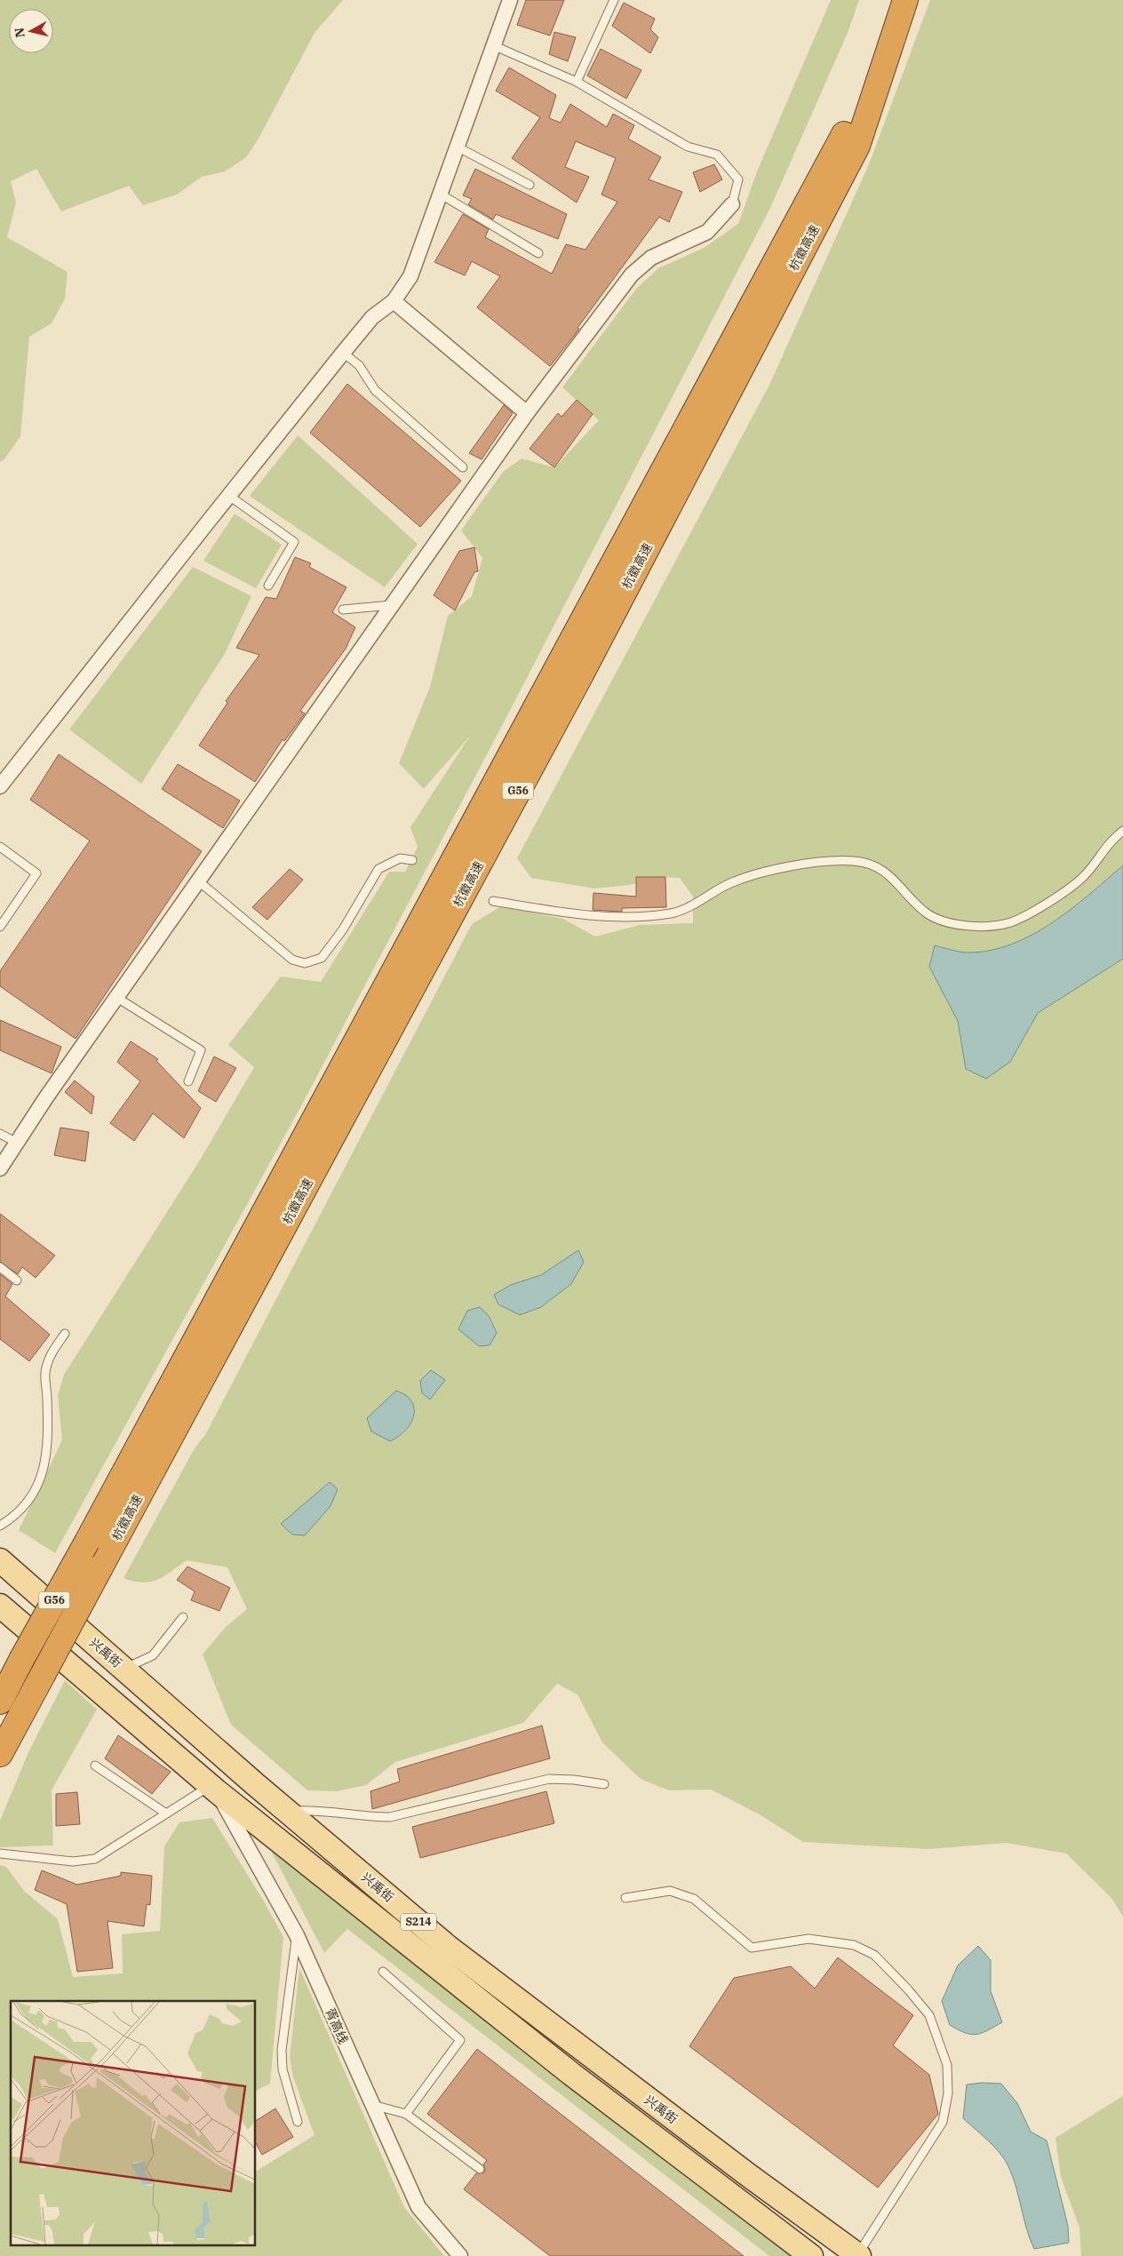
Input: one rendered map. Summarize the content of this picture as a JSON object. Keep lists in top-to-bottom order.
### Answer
{
  "streets": {
    "highway": ["杭徽高速", "G56"],
    "main road": ["兴禹街", "S214"],
    "street": ["胥高线"]
  },
  "crossings": [
    ["兴禹街", "胥高线"]
  ],
  "north": "left"
}
